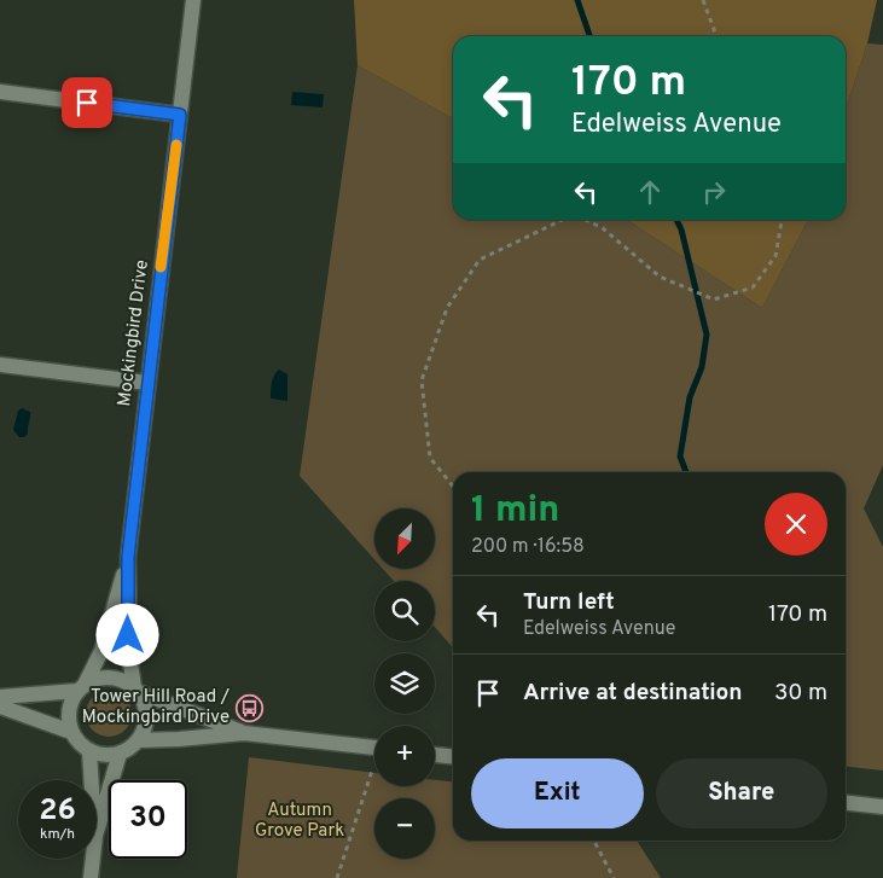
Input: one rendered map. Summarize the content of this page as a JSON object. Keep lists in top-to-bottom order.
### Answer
{
  "streets": {
    "street": ["Mockingbird Drive"]
  },
  "parks": ["Autumn Grove Park"],
  "places": {
    "bus stop": ["Tower Hill Road / Mockingbird Drive"]
  },
  "north": "bottom left",
  "page": {
    "turn": ["170 m", "Edelweiss Avenue"],
    "heading": ["1 min", "200 m · 16:58"],
    "map_buttons": ["+", "−"],
    "list": [
      {
        "name": "Turn left",
        "note": "Edelweiss Avenue",
        "value": "170 m"
      },
      {
        "name": "Arrive at destination",
        "value": "30 m"
      }
    ],
    "buttons": ["Exit", "Share"],
    "speed": "26 km/h",
    "limit": "30"
  }
}
